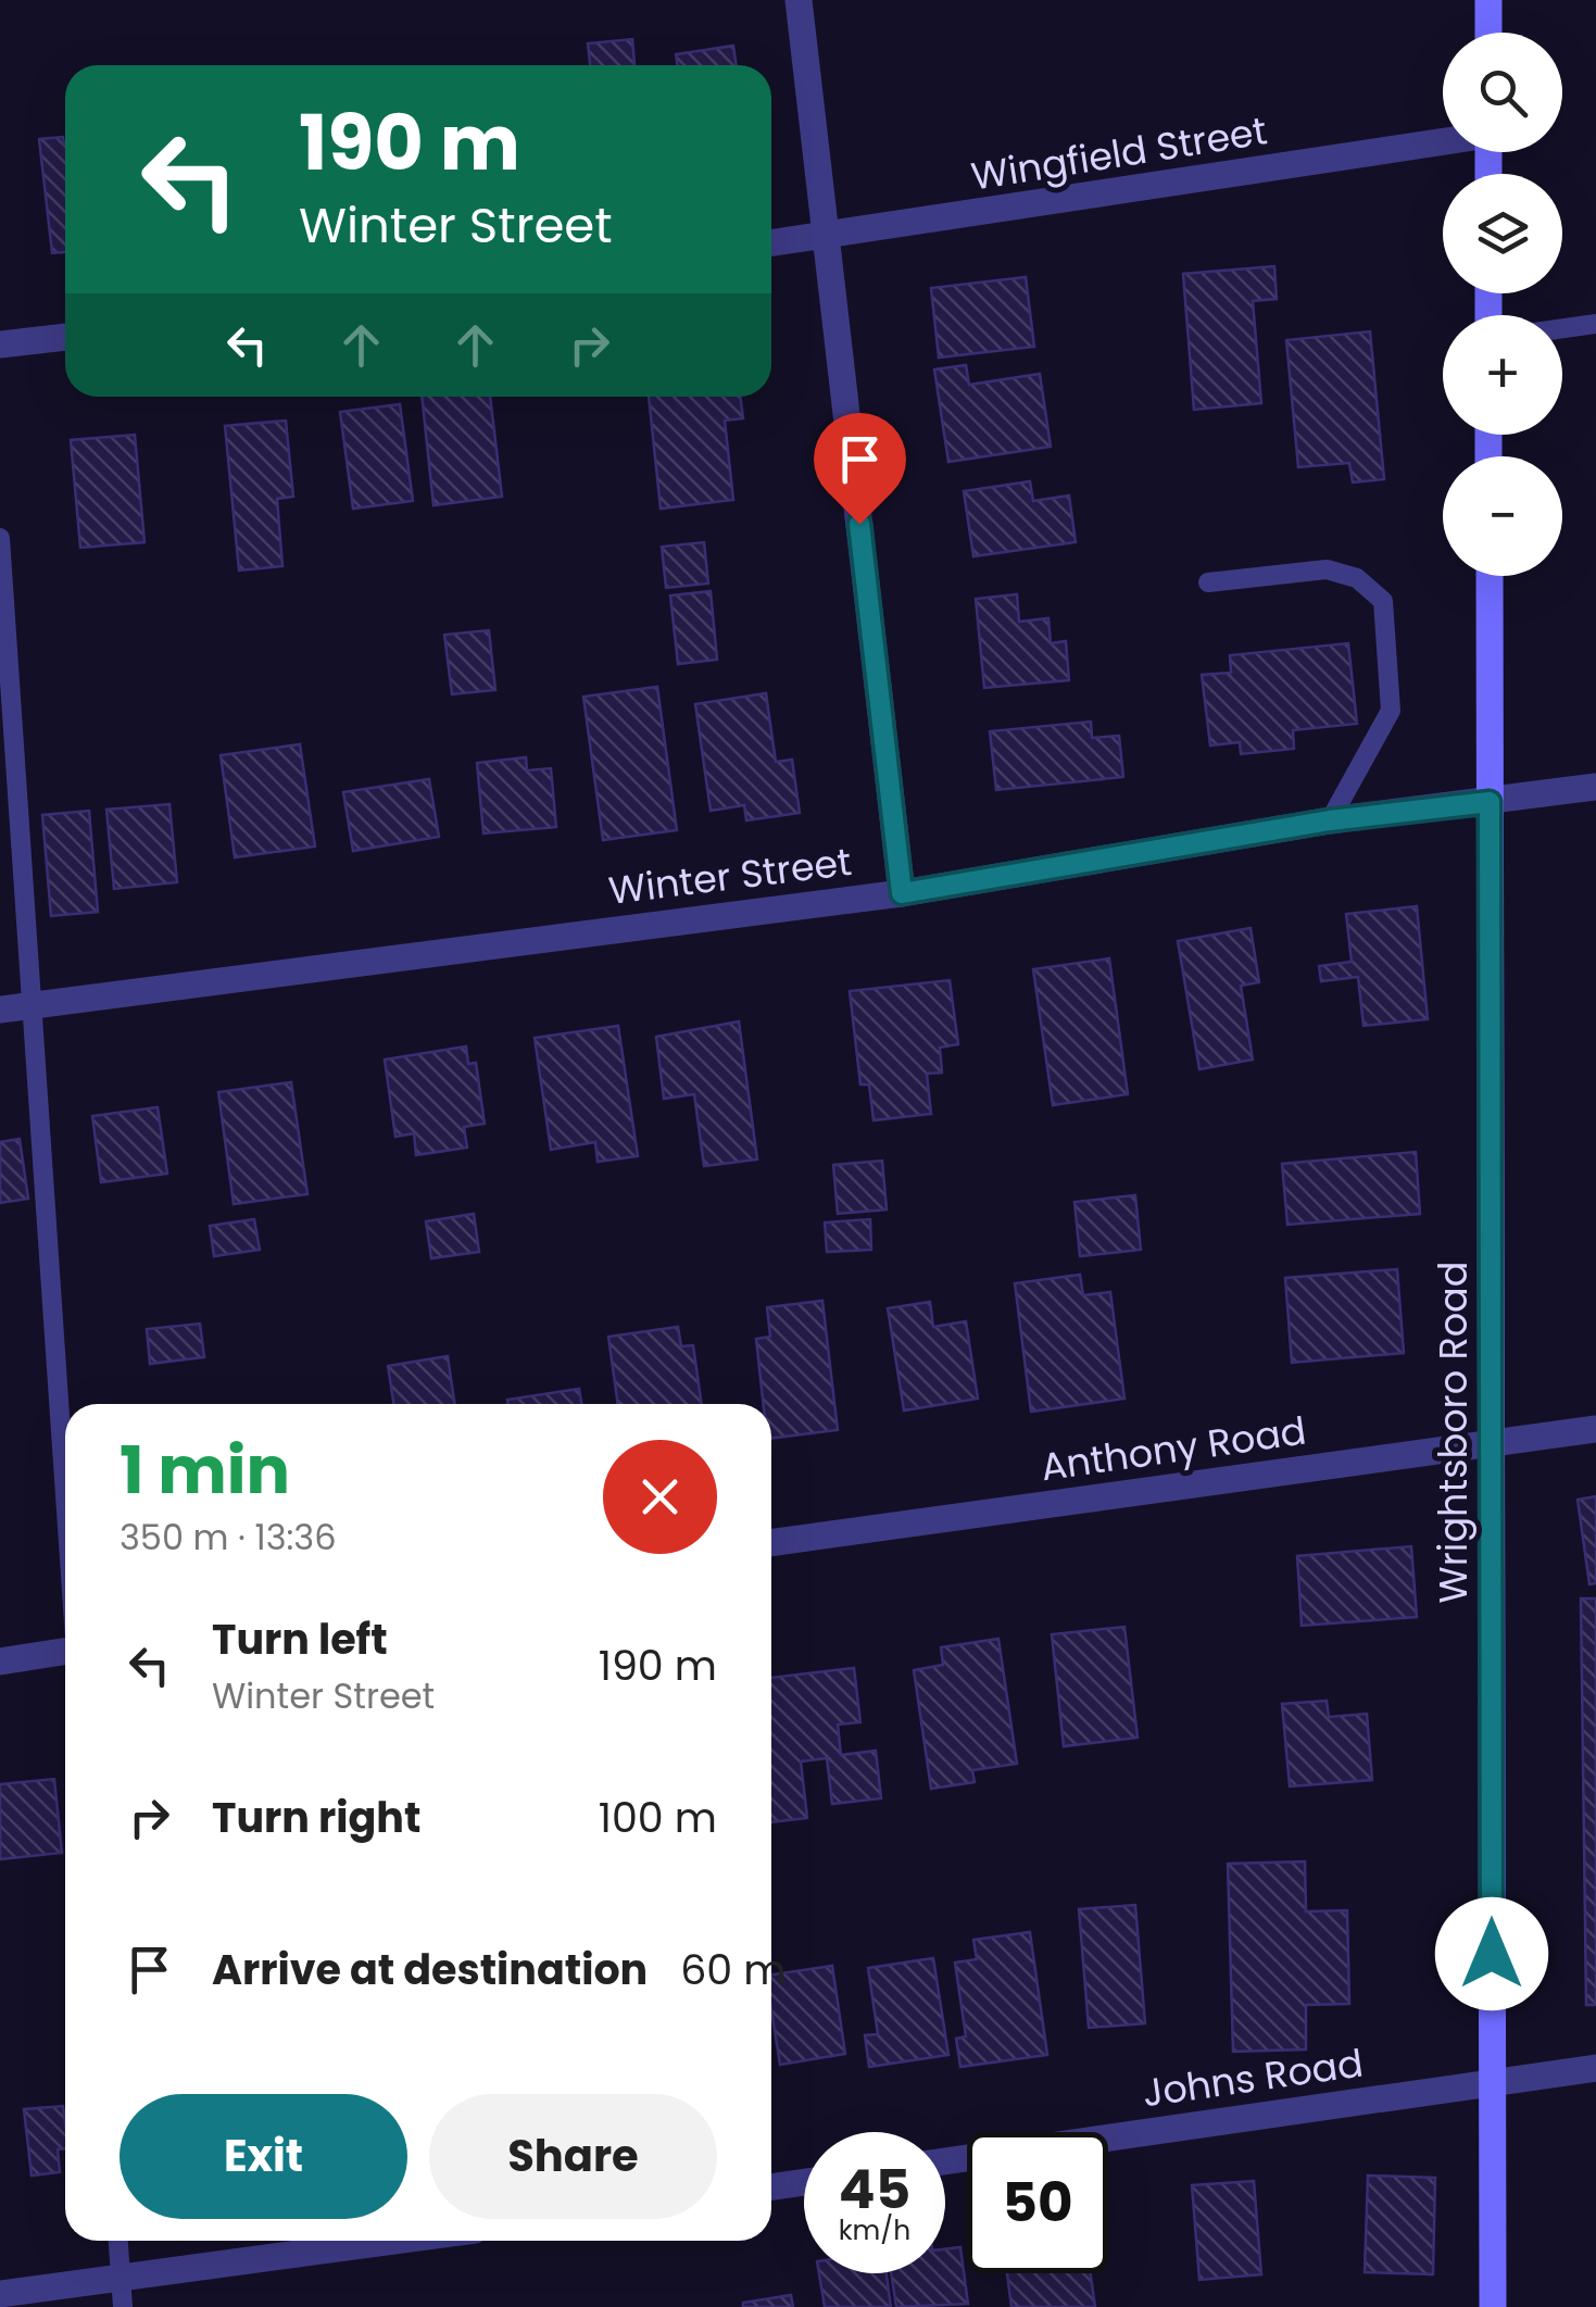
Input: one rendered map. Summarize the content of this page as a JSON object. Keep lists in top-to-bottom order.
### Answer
{
  "streets": {
    "main road": ["Wrightsboro Road"],
    "street": [
      "Wingfield Street",
      "Winter Street",
      "Anthony Road",
      "Johns Road"
    ]
  },
  "crossings": [
    ["Winter Street", "Wrightsboro Road"],
    ["Wrightsboro Road", "Anthony Road"],
    ["Wrightsboro Road", "Johns Road"]
  ],
  "page": {
    "map_buttons": ["+", "−"],
    "turn": ["190 m", "Winter Street"],
    "heading": ["1 min", "350 m · 13:36"],
    "list": [
      {
        "name": "Turn left",
        "note": "Winter Street",
        "value": "190 m"
      },
      {
        "name": "Turn right",
        "value": "100 m"
      },
      {
        "name": "Arrive at destination",
        "value": "60 m"
      }
    ],
    "buttons": ["Exit", "Share"],
    "speed": "45 km/h",
    "limit": "50"
  }
}
